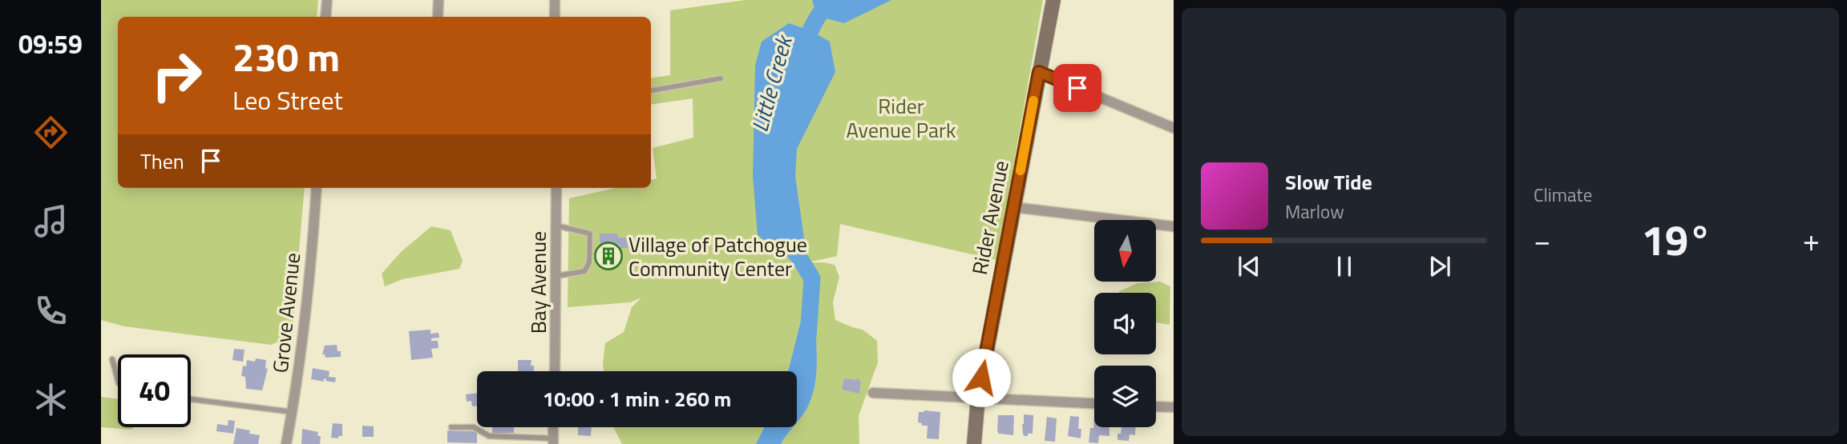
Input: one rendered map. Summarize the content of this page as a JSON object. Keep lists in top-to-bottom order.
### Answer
{
  "streets": {
    "street": ["Rider Avenue", "Bay Avenue", "Grove Avenue"]
  },
  "water": ["Little Creek"],
  "parks": ["Rider Avenue Park"],
  "places": {
    "building": ["Village of Patchogue Community Center"]
  },
  "north": "bottom",
  "page": {
    "tabs": "09:59",
    "tile": "Climate",
    "turn": ["230 m", "Leo Street"],
    "then": "Then",
    "song": ["Slow Tide", "Marlow"],
    "heat": ["−", "19°", "+"],
    "limit": "40",
    "trip": "10:00 · 1 min · 260 m"
  }
}
